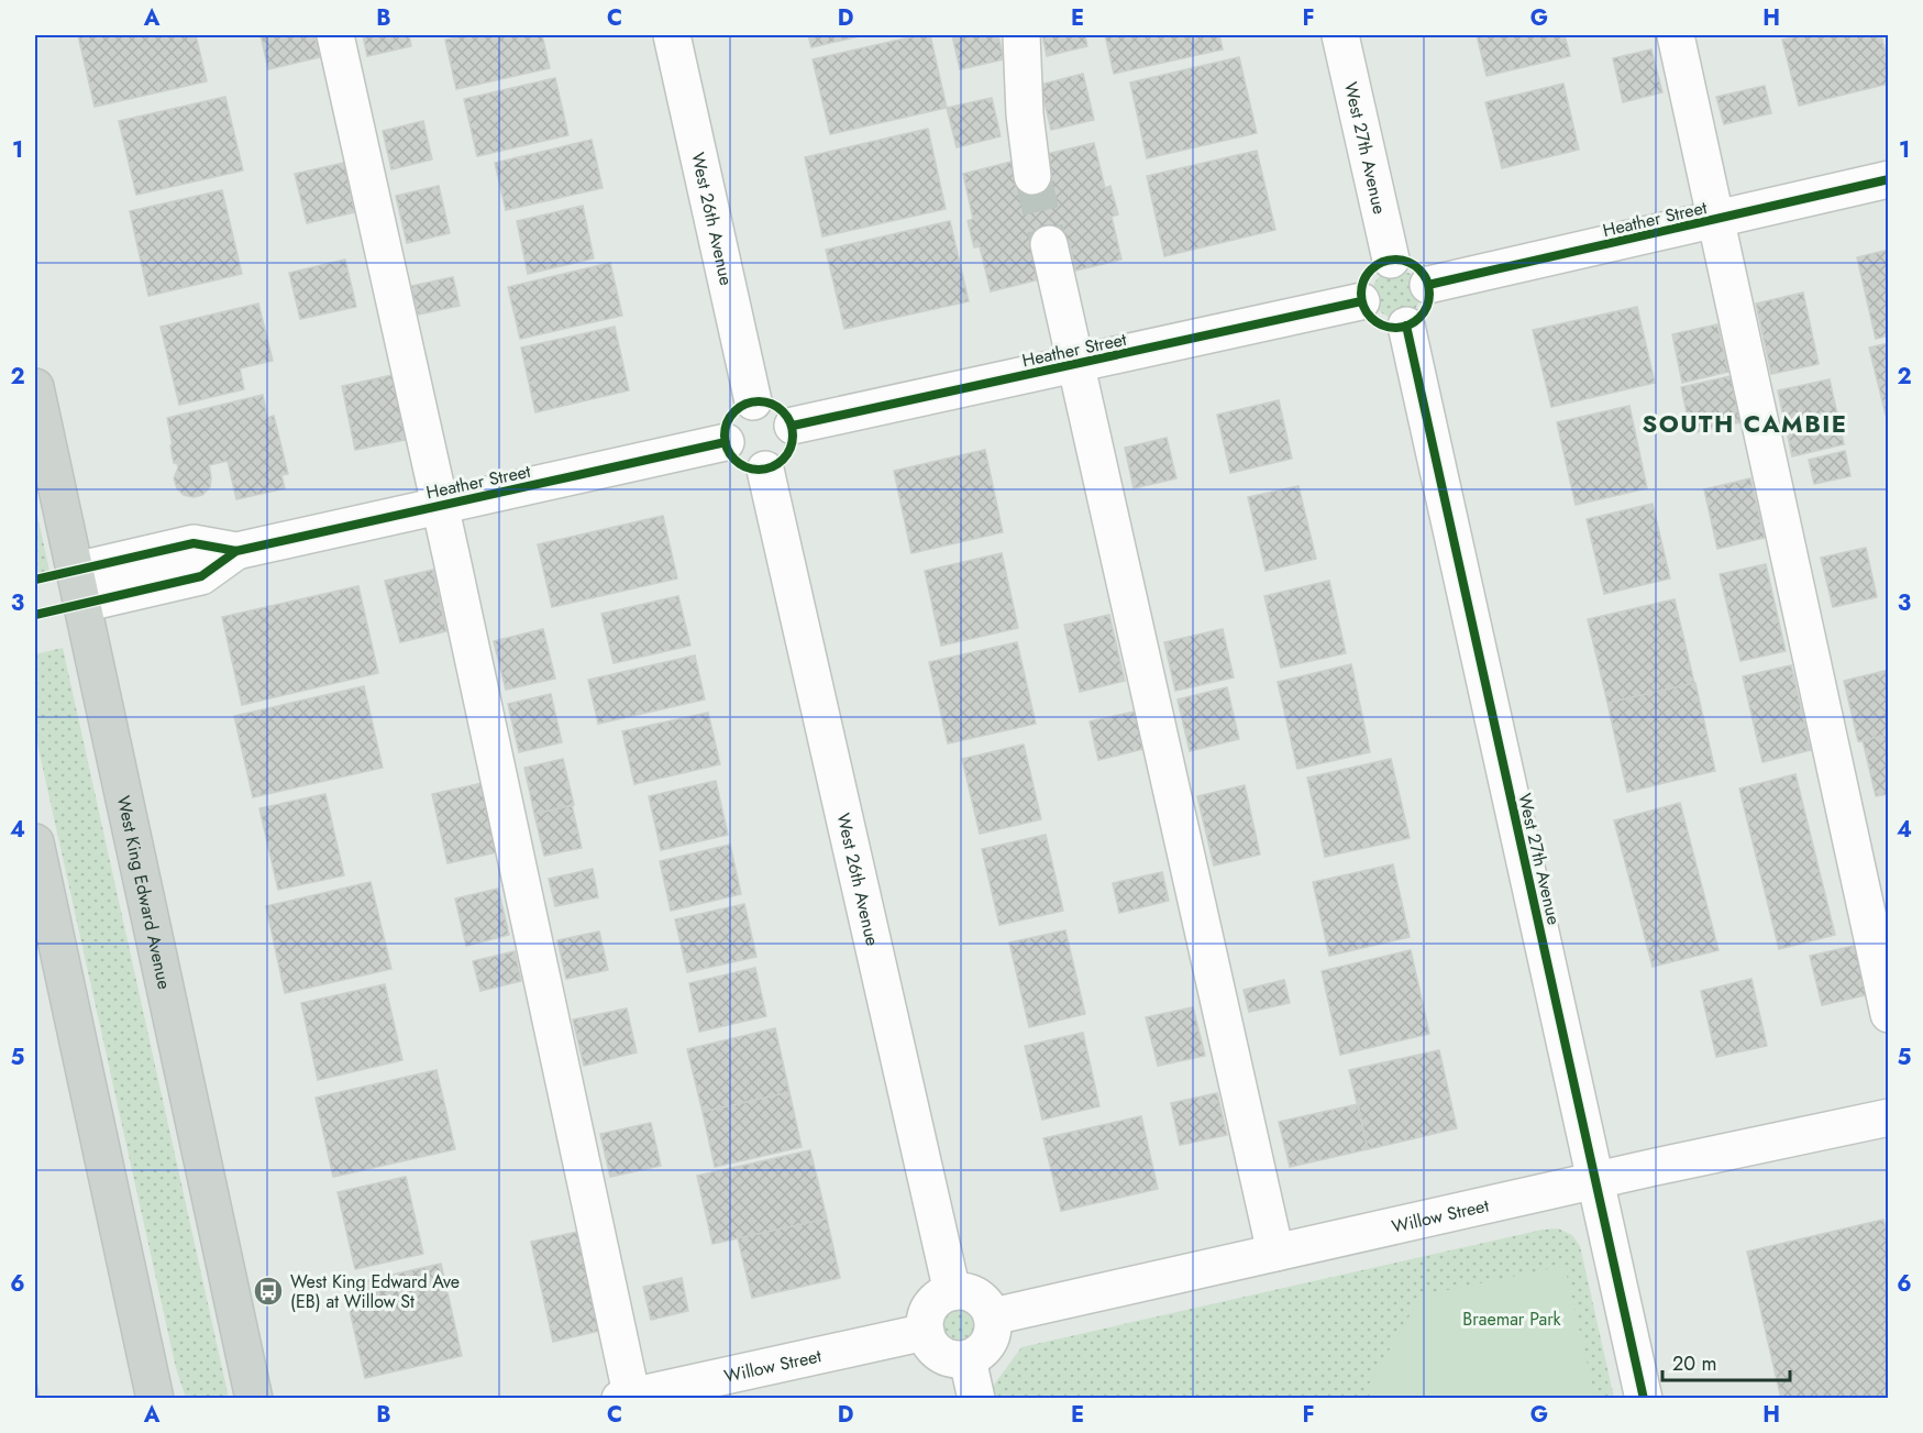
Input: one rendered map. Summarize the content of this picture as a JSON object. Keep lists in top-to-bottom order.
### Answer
{
  "streets": {
    "main road": ["West King Edward Avenue"],
    "street": [
      "West 27th Avenue",
      "West 26th Avenue",
      "Heather Street",
      "Willow Street"
    ]
  },
  "crossings": [
    ["West 27th Avenue", "Heather Street"],
    ["West 27th Avenue", "Willow Street"],
    ["West 26th Avenue", "Heather Street"],
    ["West 26th Avenue", "Willow Street"],
    ["Heather Street", "West King Edward Avenue"]
  ],
  "districts": ["SOUTH CAMBIE"],
  "parks": ["Braemar Park"],
  "places": {
    "bus stop": ["West King Edward Ave (EB) at Willow St"]
  },
  "scale_bar": "20 m",
  "grid": {
    "columns": [
      "A",
      "B",
      "C",
      "D",
      "E",
      "F",
      "G",
      "H"
    ],
    "rows": [
      "1",
      "2",
      "3",
      "4",
      "5",
      "6"
    ]
  }
}
